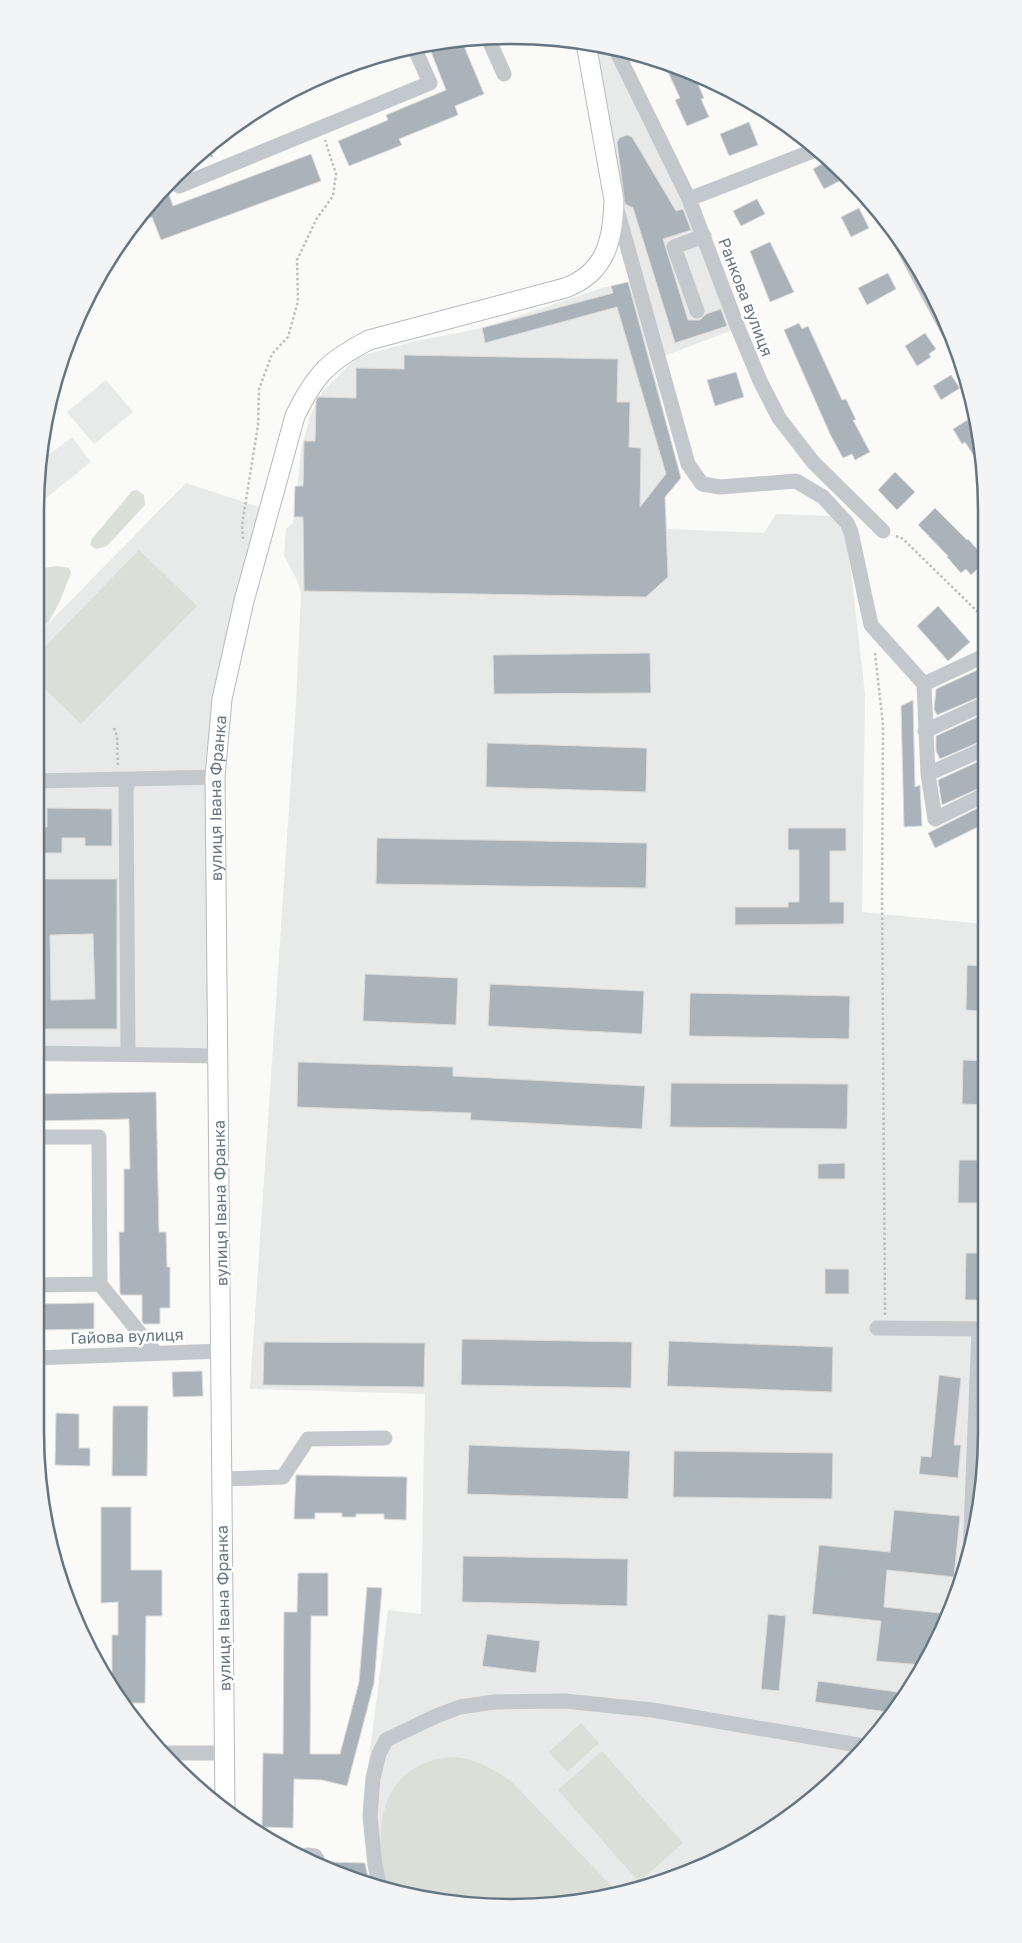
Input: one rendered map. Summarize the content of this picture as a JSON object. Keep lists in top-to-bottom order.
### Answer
{
  "streets": {
    "main road": ["вулиця Івана Франка"],
    "street": ["Ранкова вулиця", "Гайова вулиця"]
  },
  "crossings": [
    ["вулиця Івана Франка", "Гайова вулиця"]
  ]
}
